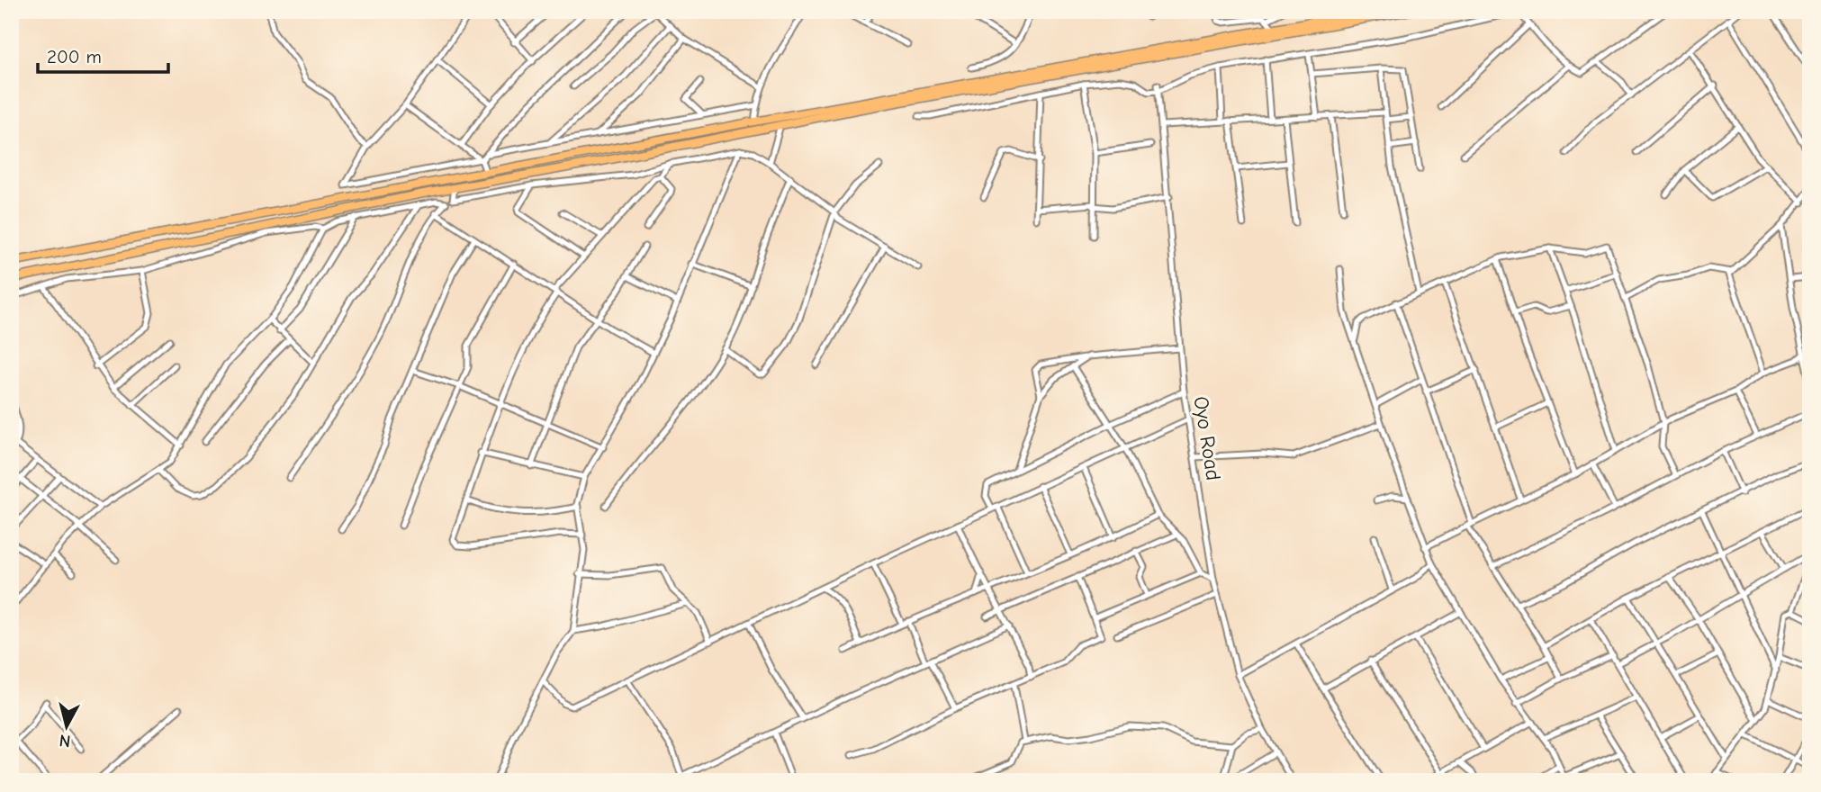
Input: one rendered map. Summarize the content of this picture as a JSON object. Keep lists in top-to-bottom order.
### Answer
{
  "streets": {
    "street": ["Oyo Road"]
  },
  "scale_bar": "200 m",
  "north": "bottom"
}
